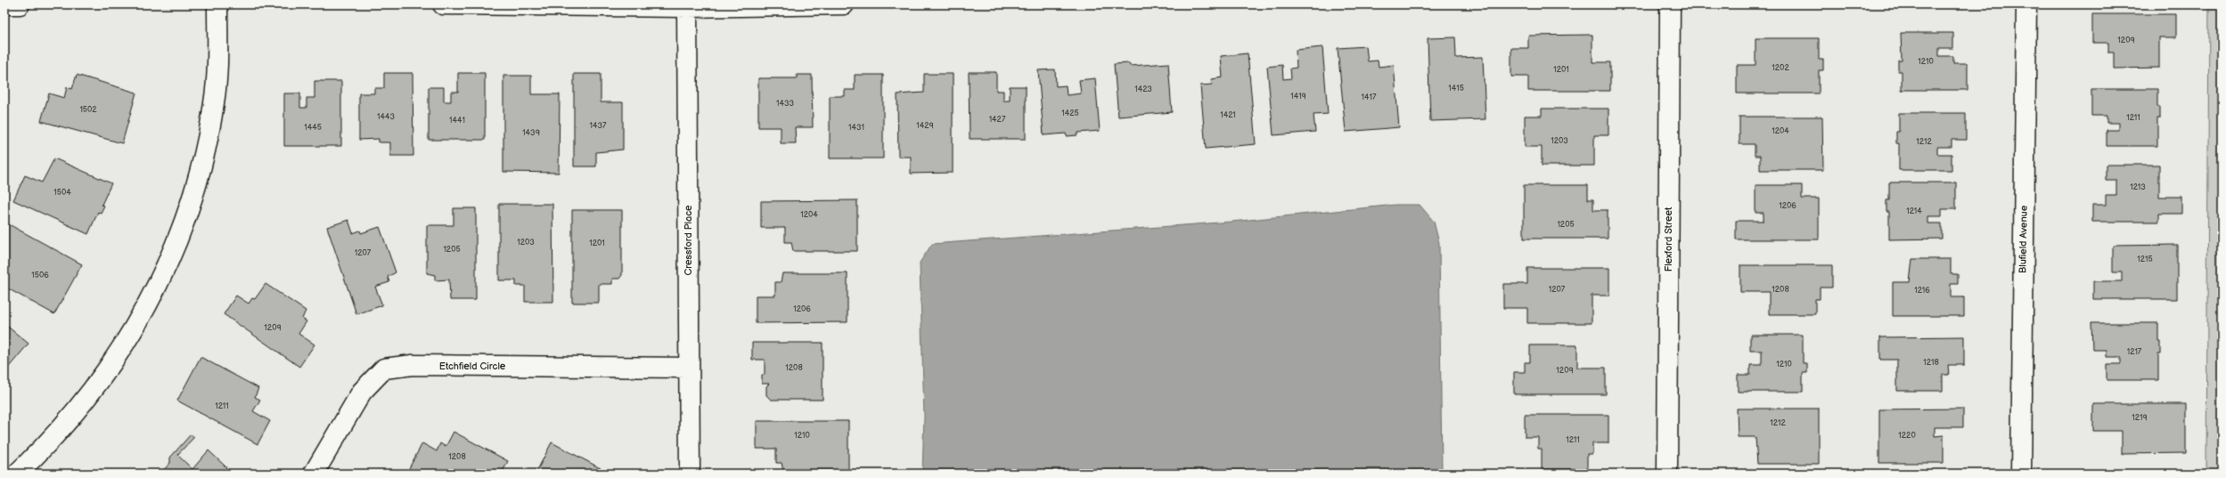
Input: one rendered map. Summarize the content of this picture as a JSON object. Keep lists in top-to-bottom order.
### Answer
{
  "streets": {
    "street": [
      "Flexford Street",
      "Blufield Avenue",
      "Cressford Place",
      "Etchfield Circle"
    ]
  },
  "crossings": [
    ["Cressford Place", "Etchfield Circle"]
  ],
  "house_numbers": [
    "1209",
    "1210",
    "1202",
    "1201",
    "1415",
    "1423",
    "1419",
    "1417",
    "1433",
    "1502",
    "1425",
    "1421",
    "1443",
    "1211",
    "1427",
    "1441",
    "1437",
    "1429",
    "1445",
    "1431",
    "1204",
    "1439",
    "1203",
    "1212",
    "1213",
    "1504",
    "1206",
    "1214",
    "1204",
    "1205",
    "1203",
    "1201",
    "1205",
    "1207",
    "1215",
    "1506",
    "1207",
    "1208",
    "1216",
    "1206",
    "1209",
    "1217",
    "1218",
    "1210",
    "1208",
    "1209",
    "1211",
    "1219",
    "1212",
    "1210",
    "1220",
    "1211",
    "1208"
  ]
}
